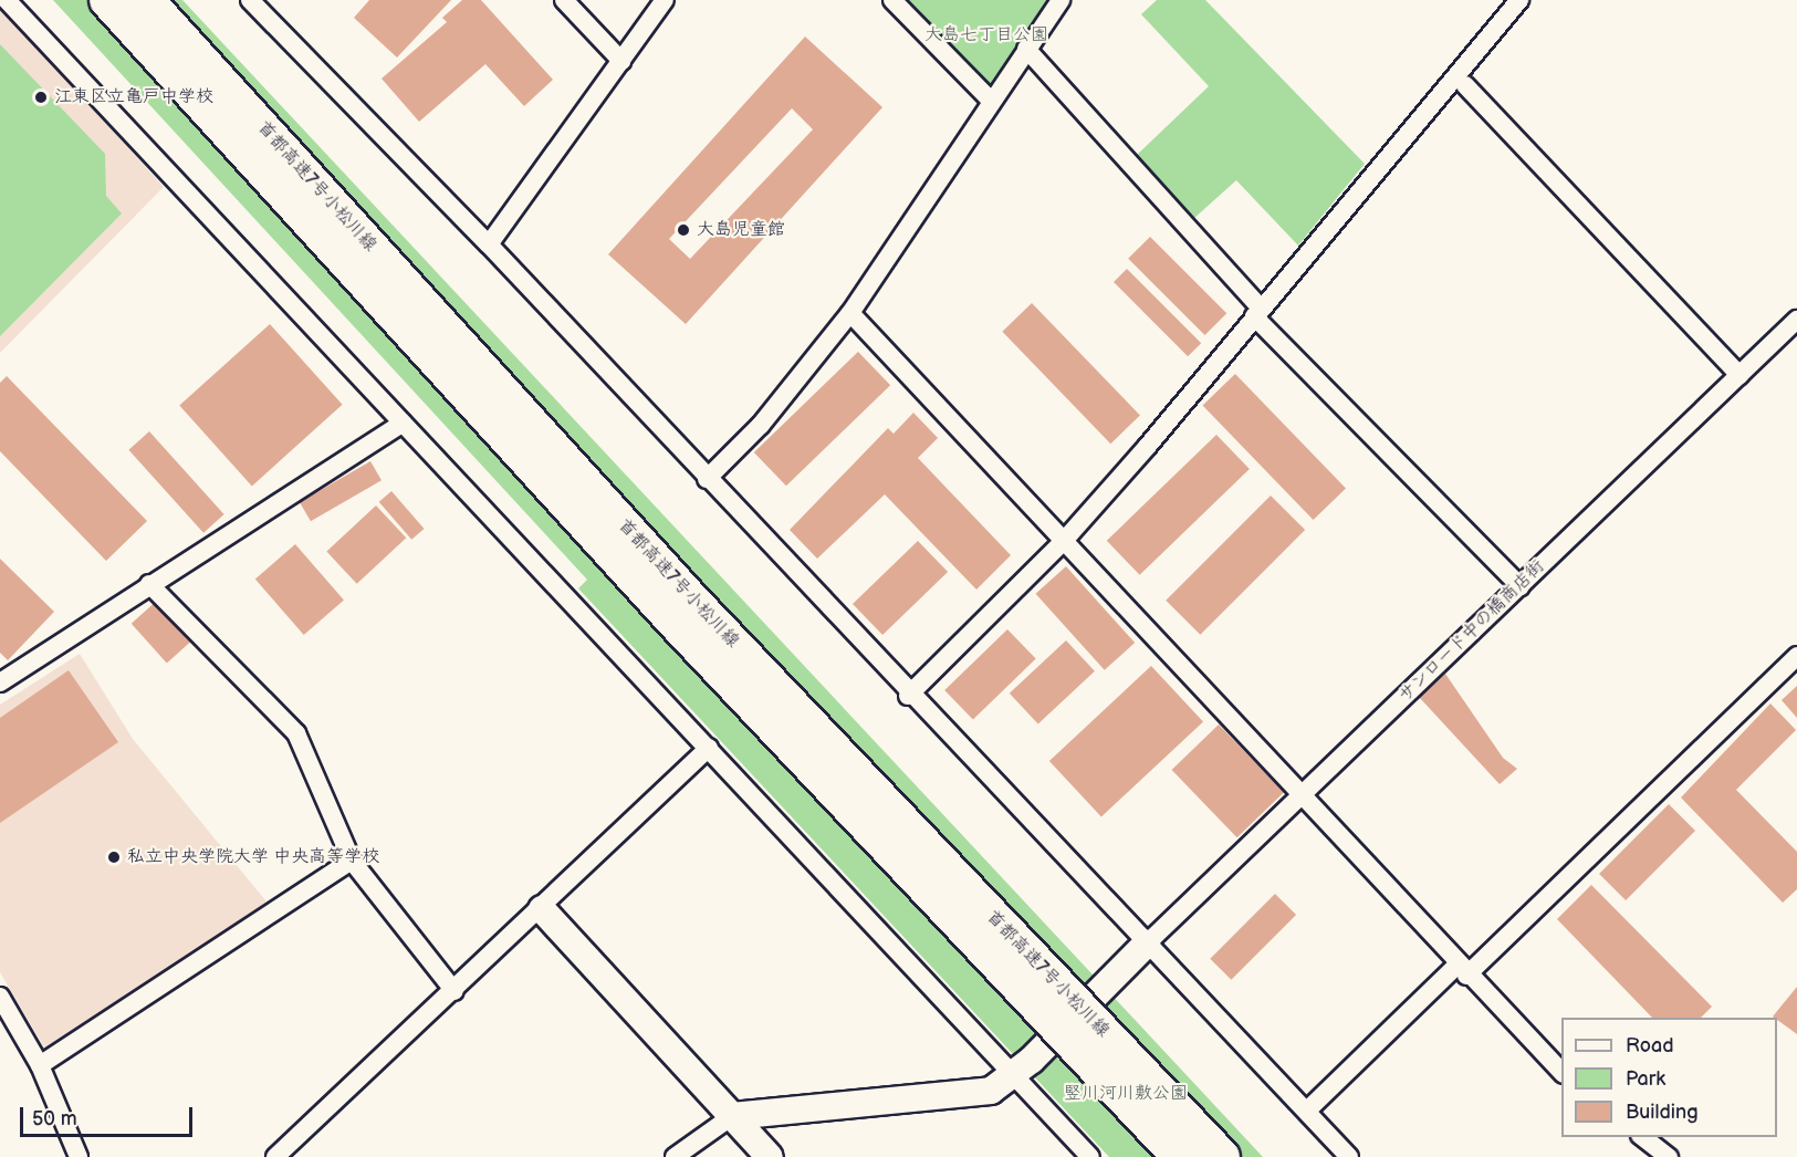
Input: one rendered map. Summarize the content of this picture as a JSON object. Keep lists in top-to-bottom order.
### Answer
{
  "streets": {
    "highway": ["首都高速7号小松川線"],
    "street": ["サンロード中の橋商店街"]
  },
  "parks": ["大島七丁目公園", "竪川河川敷公園"],
  "places": ["江東区立亀戸中学校", "大島児童館", "私立中央学院大学 中央高等学校"],
  "legend": ["Road", "Park", "Building"],
  "scale_bar": "50 m"
}
